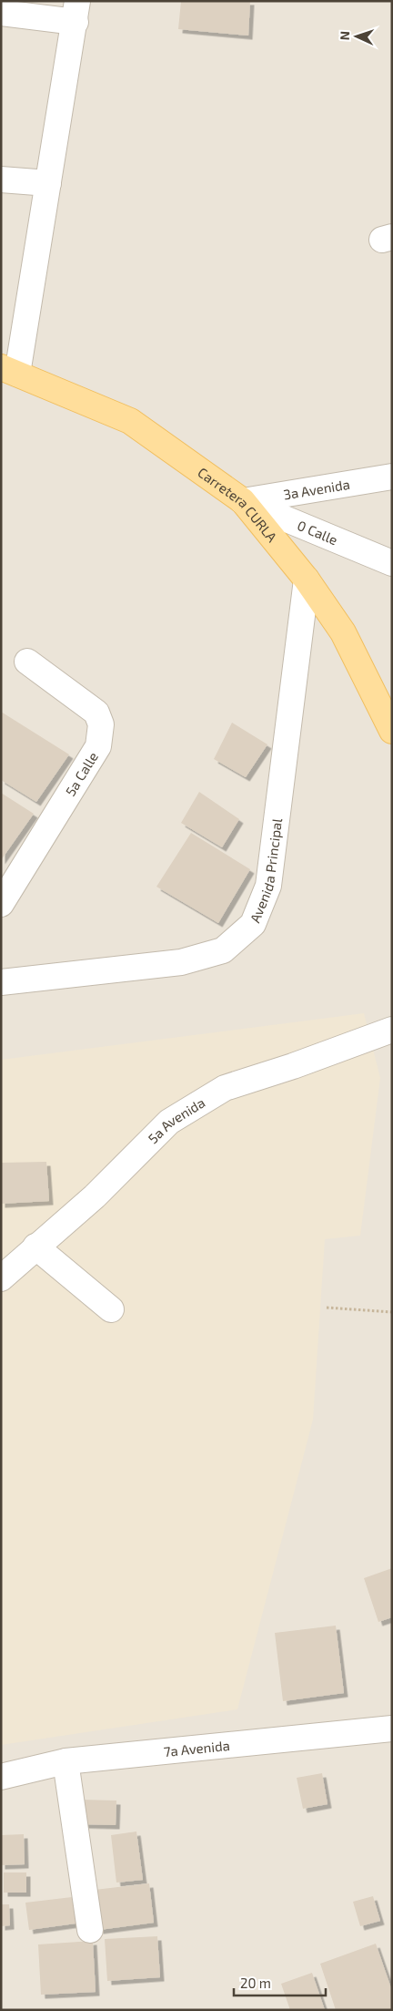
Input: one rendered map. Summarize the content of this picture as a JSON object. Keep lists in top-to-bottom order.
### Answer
{
  "streets": {
    "main road": ["Carretera CURLA"],
    "street": [
      "3a Avenida",
      "0 Calle",
      "5a Calle",
      "Avenida Principal",
      "5a Avenida",
      "7a Avenida"
    ]
  },
  "crossings": [
    ["3a Avenida", "Carretera CURLA"],
    ["3a Avenida", "0 Calle"],
    ["Carretera CURLA", "0 Calle"],
    ["Carretera CURLA", "Avenida Principal"]
  ],
  "scale_bar": "20 m",
  "north": "left"
}
